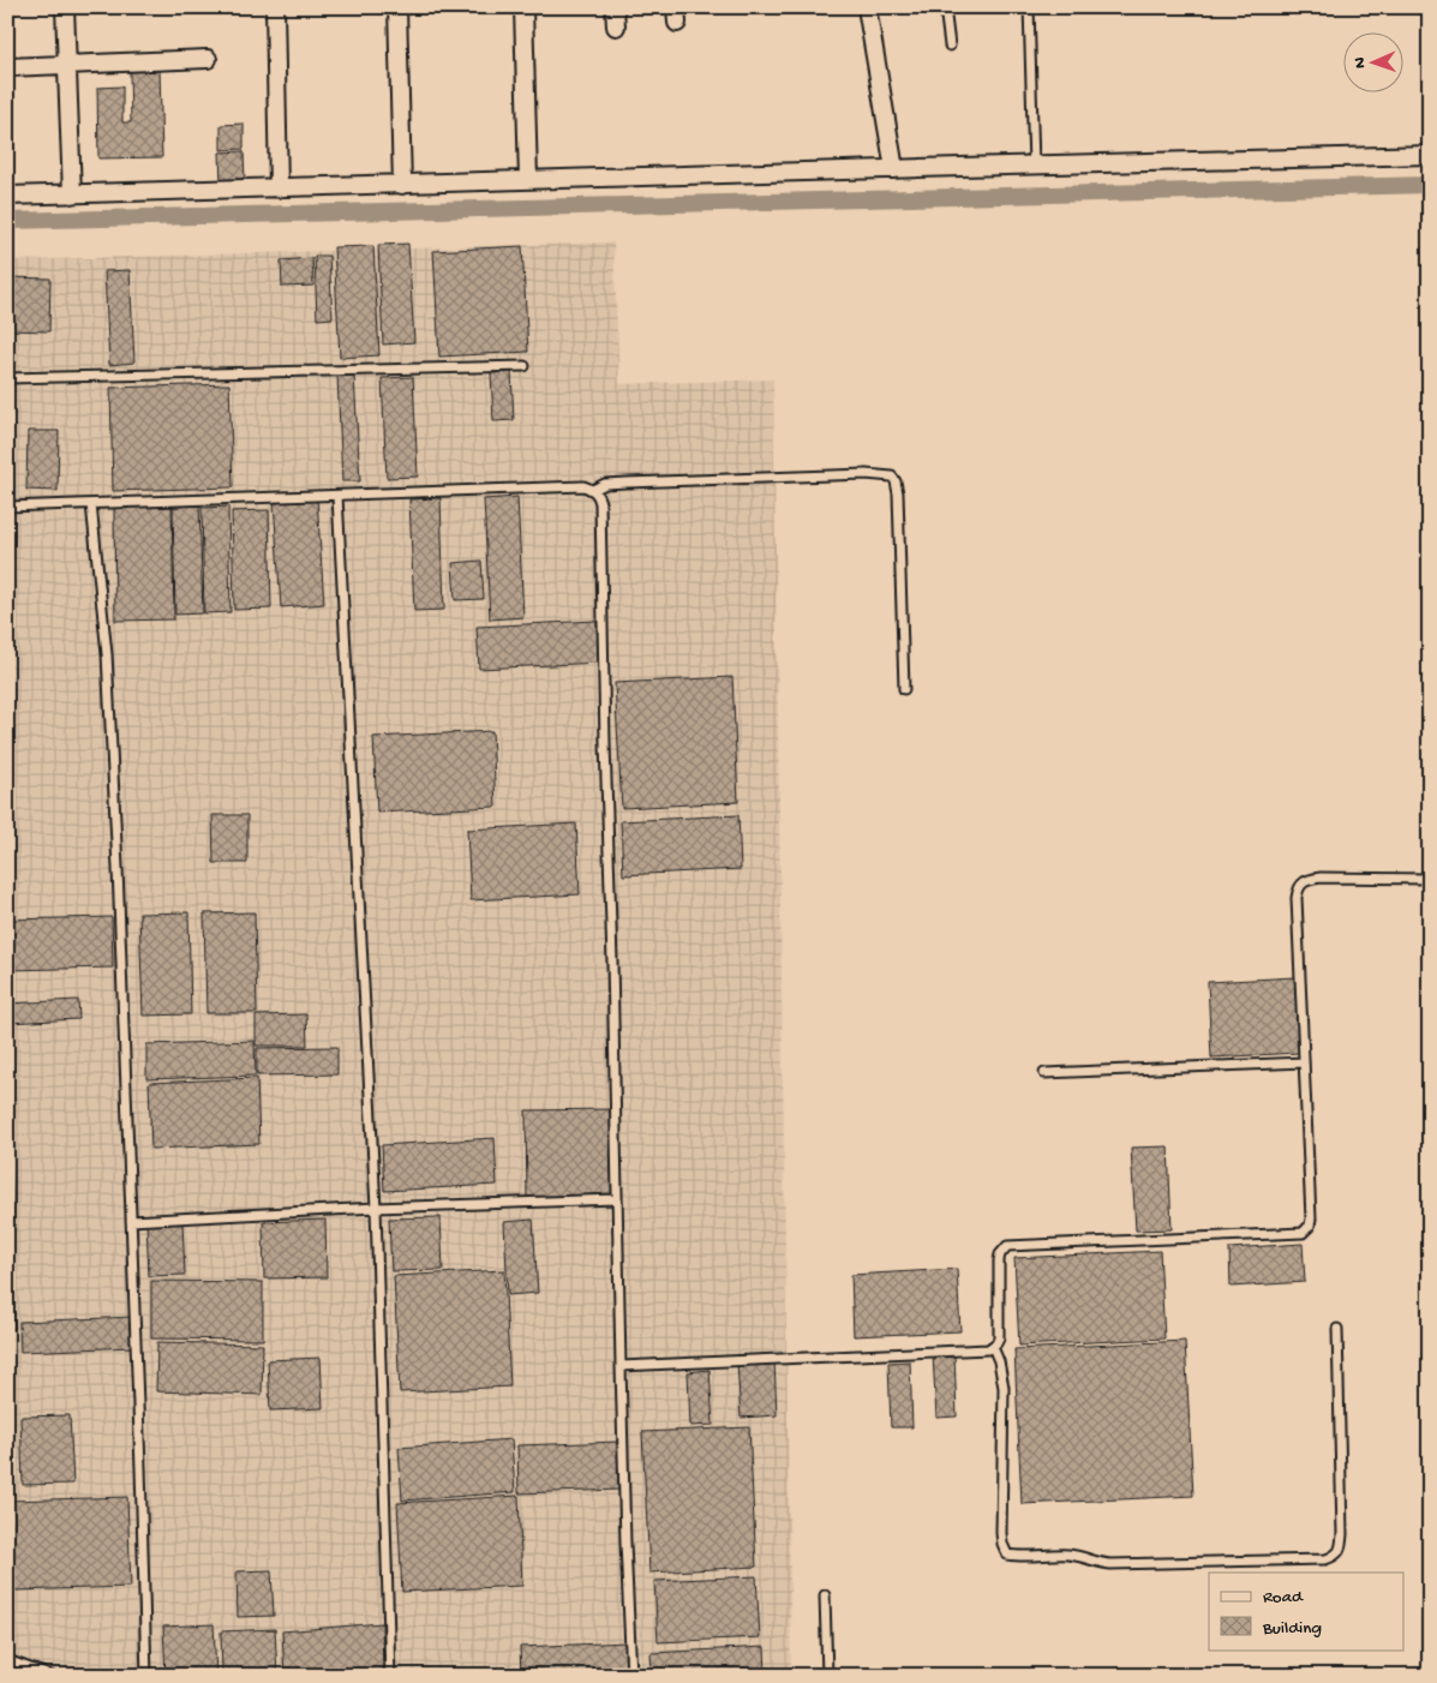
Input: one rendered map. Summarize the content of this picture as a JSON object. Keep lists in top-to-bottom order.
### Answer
{
  "legend": ["Road", "Building"],
  "north": "left"
}
